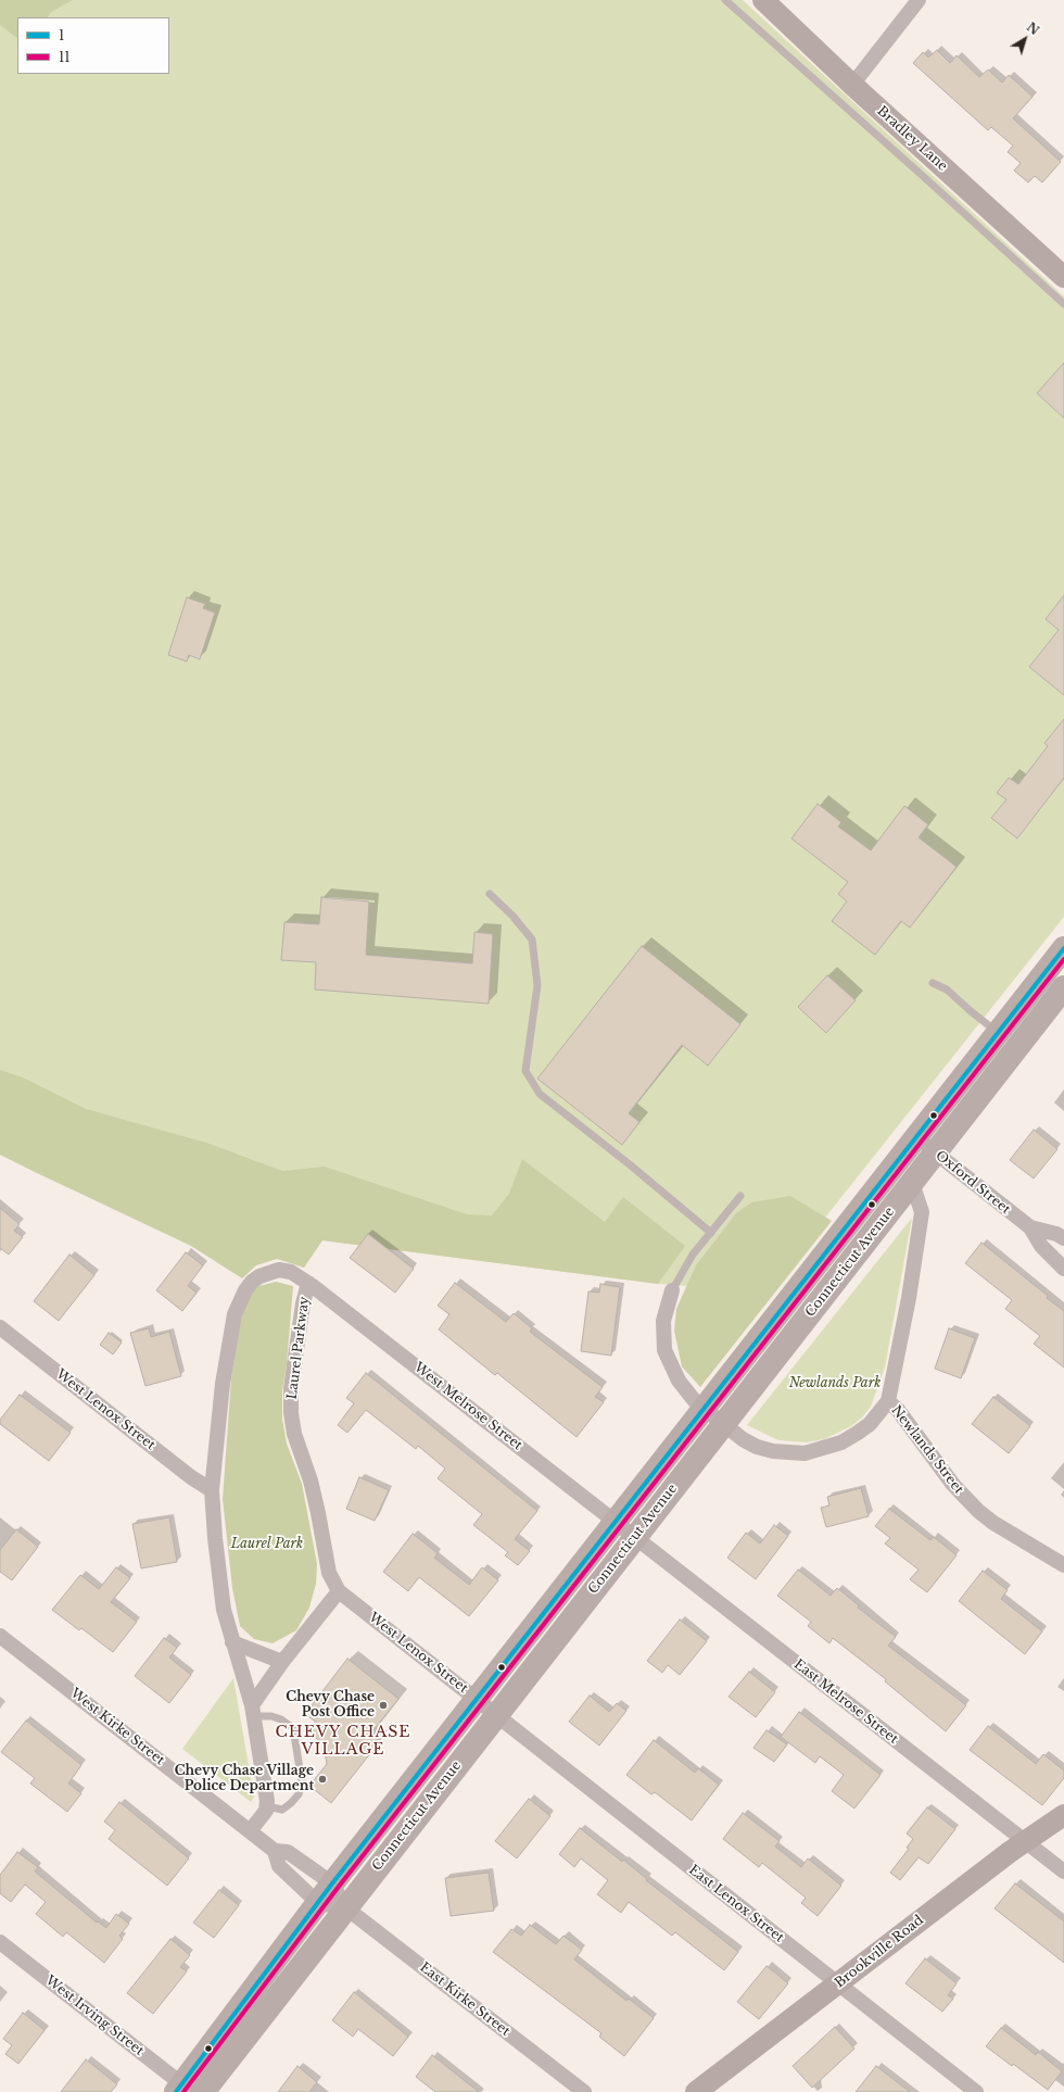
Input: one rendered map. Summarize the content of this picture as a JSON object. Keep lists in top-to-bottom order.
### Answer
{
  "streets": {
    "main road": ["Bradley Lane", "Connecticut Avenue", "Brookville Road"],
    "street": [
      "Oxford Street",
      "Laurel Parkway",
      "West Melrose Street",
      "West Lenox Street",
      "Newlands Street",
      "East Melrose Street",
      "West Kirke Street",
      "East Lenox Street",
      "East Kirke Street",
      "West Irving Street"
    ]
  },
  "crossings": [
    ["Oxford Street", "Connecticut Avenue"],
    ["Connecticut Avenue", "West Melrose Street"],
    ["Connecticut Avenue", "West Lenox Street"],
    ["Connecticut Avenue", "Newlands Street"],
    ["Connecticut Avenue", "East Melrose Street"],
    ["Connecticut Avenue", "West Kirke Street"],
    ["Connecticut Avenue", "East Lenox Street"],
    ["Connecticut Avenue", "East Kirke Street"],
    ["Connecticut Avenue", "West Irving Street"],
    ["Laurel Parkway", "West Melrose Street"],
    ["Laurel Parkway", "West Lenox Street"],
    ["West Melrose Street", "East Melrose Street"],
    ["West Lenox Street", "East Lenox Street"],
    ["East Melrose Street", "Brookville Road"],
    ["West Kirke Street", "East Kirke Street"],
    ["East Lenox Street", "Brookville Road"]
  ],
  "districts": ["CHEVY CHASE VILLAGE"],
  "parks": ["Newlands Park", "Laurel Park"],
  "places": ["Chevy Chase Post Office", "Chevy Chase Village Police Department"],
  "lines": ["transit line 1", "transit line 11"],
  "legend": ["1", "11"],
  "north": "top right"
}
